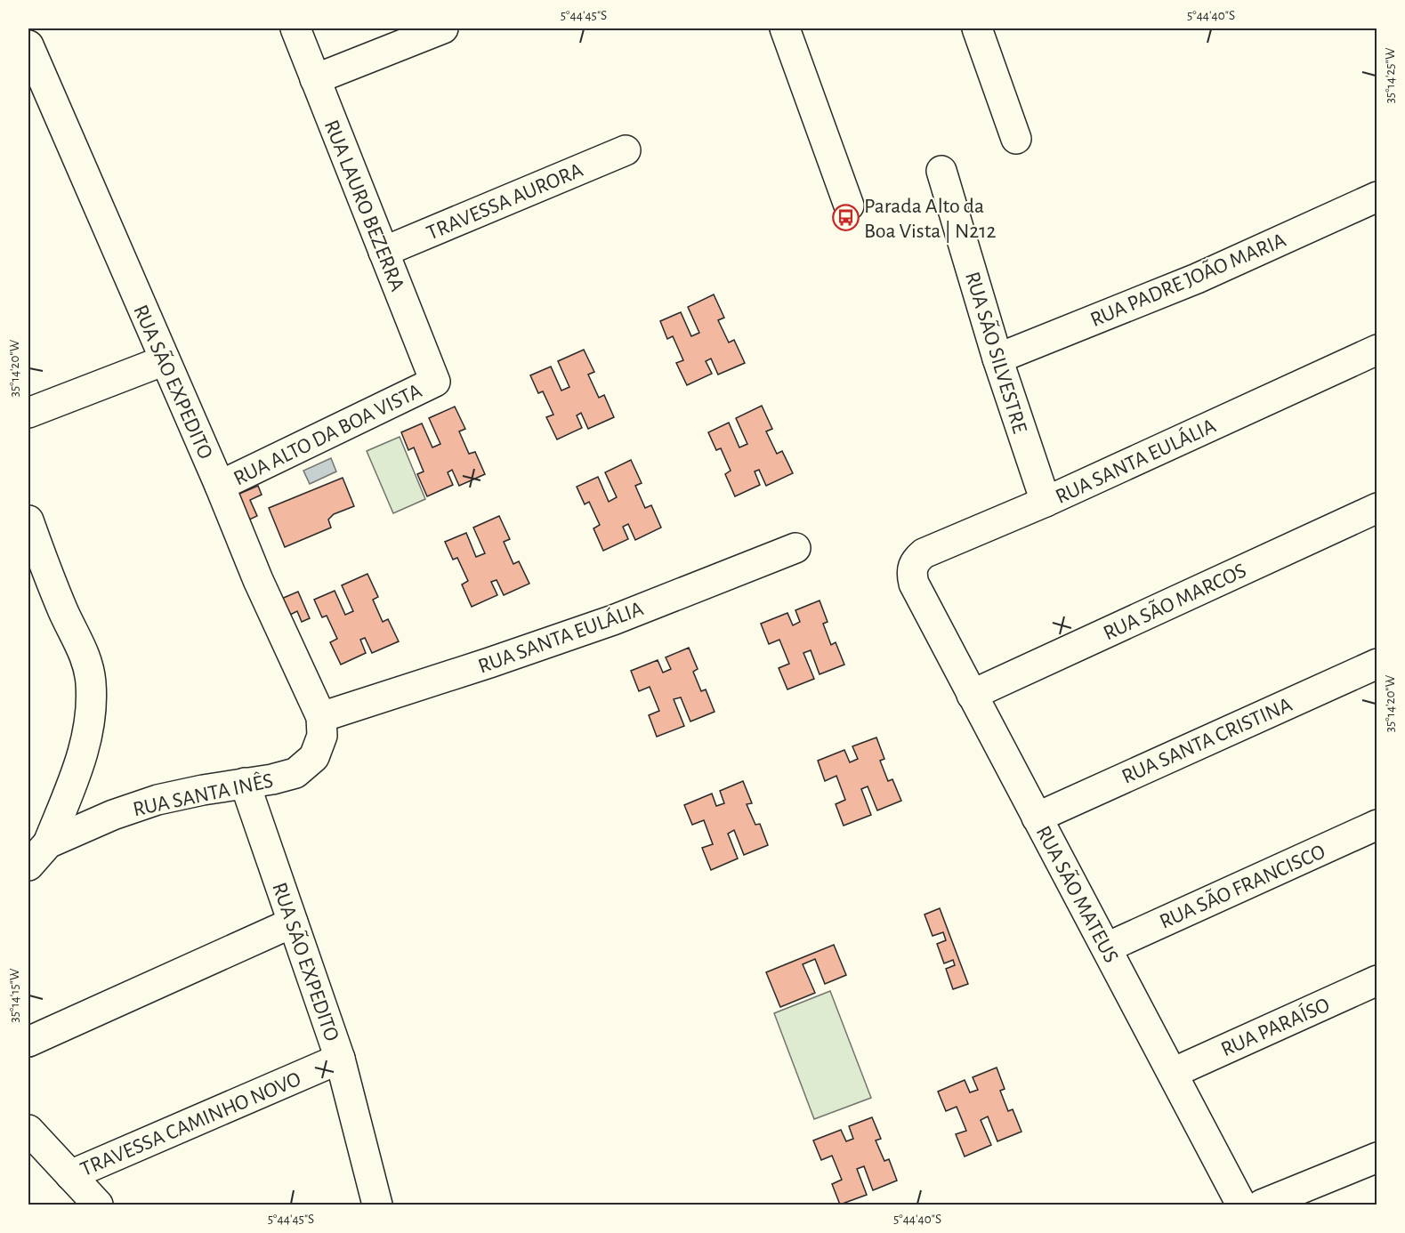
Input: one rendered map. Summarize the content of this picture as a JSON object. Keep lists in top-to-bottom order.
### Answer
{
  "streets": {
    "street": [
      "TRAVESSA AURORA",
      "RUA LAURO BEZERRA",
      "RUA PADRE JOÃO MARIA",
      "RUA SÃO SILVESTRE",
      "RUA SÃO EXPEDITO",
      "RUA ALTO DA BOA VISTA",
      "RUA SANTA EULÁLIA",
      "RUA SÃO MARCOS",
      "RUA SANTA CRISTINA",
      "RUA SANTA INÊS",
      "RUA SÃO FRANCISCO",
      "RUA SÃO MATEUS",
      "RUA PARAÍSO",
      "TRAVESSA CAMINHO NOVO"
    ]
  },
  "crossings": [
    ["TRAVESSA AURORA", "RUA LAURO BEZERRA"],
    ["RUA LAURO BEZERRA", "RUA ALTO DA BOA VISTA"],
    ["RUA PADRE JOÃO MARIA", "RUA SÃO SILVESTRE"],
    ["RUA SÃO SILVESTRE", "RUA SANTA EULÁLIA"],
    ["RUA SÃO EXPEDITO", "RUA ALTO DA BOA VISTA"],
    ["RUA SÃO EXPEDITO", "RUA SANTA EULÁLIA"],
    ["RUA SÃO EXPEDITO", "RUA SANTA INÊS"],
    ["RUA SÃO EXPEDITO", "TRAVESSA CAMINHO NOVO"],
    ["RUA SANTA EULÁLIA", "RUA SANTA INÊS"],
    ["RUA SANTA EULÁLIA", "RUA SÃO MATEUS"],
    ["RUA SÃO MARCOS", "RUA SÃO MATEUS"],
    ["RUA SANTA CRISTINA", "RUA SÃO MATEUS"],
    ["RUA SÃO FRANCISCO", "RUA SÃO MATEUS"],
    ["RUA SÃO MATEUS", "RUA PARAÍSO"]
  ],
  "places": {
    "bus stop": ["Parada Alto da Boa Vista | N212"]
  },
  "coordinates": [
    "5°44'45\"S",
    "5°44'40\"S",
    "35°14'25\"W",
    "35°14'20\"W",
    "35°14'15\"W"
  ]
}
